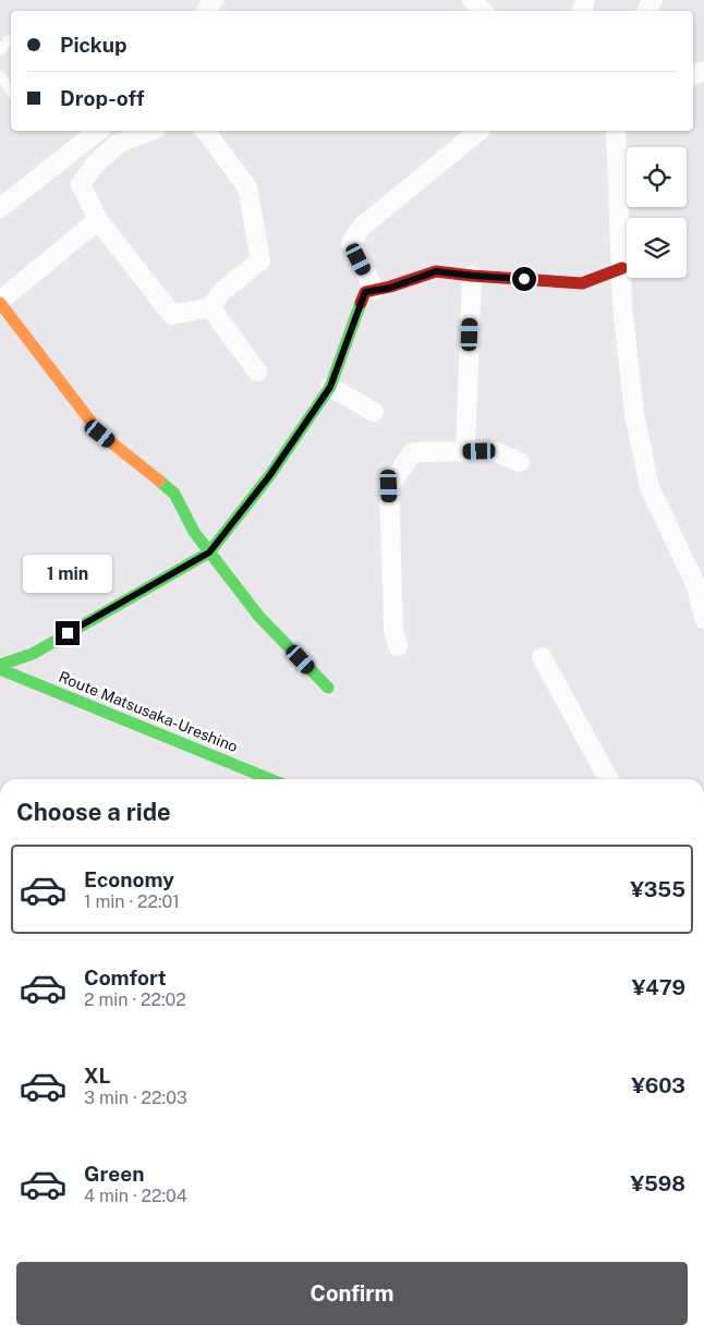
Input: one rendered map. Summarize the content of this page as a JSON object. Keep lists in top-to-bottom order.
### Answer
{
  "streets": {
    "street": ["Route Matsusaka-Ureshino"]
  },
  "page": {
    "banner": ["Pickup", "Drop-off"],
    "bubble": "1 min",
    "heading": "Choose a ride",
    "list": [
      {
        "name": "Economy",
        "note": "1 min · 22:01",
        "value": "¥355"
      },
      {
        "name": "Comfort",
        "note": "2 min · 22:02",
        "value": "¥479"
      },
      {
        "name": "XL",
        "note": "3 min · 22:03",
        "value": "¥603"
      },
      {
        "name": "Green",
        "note": "4 min · 22:04",
        "value": "¥598"
      }
    ],
    "buttons": "Confirm"
  }
}
